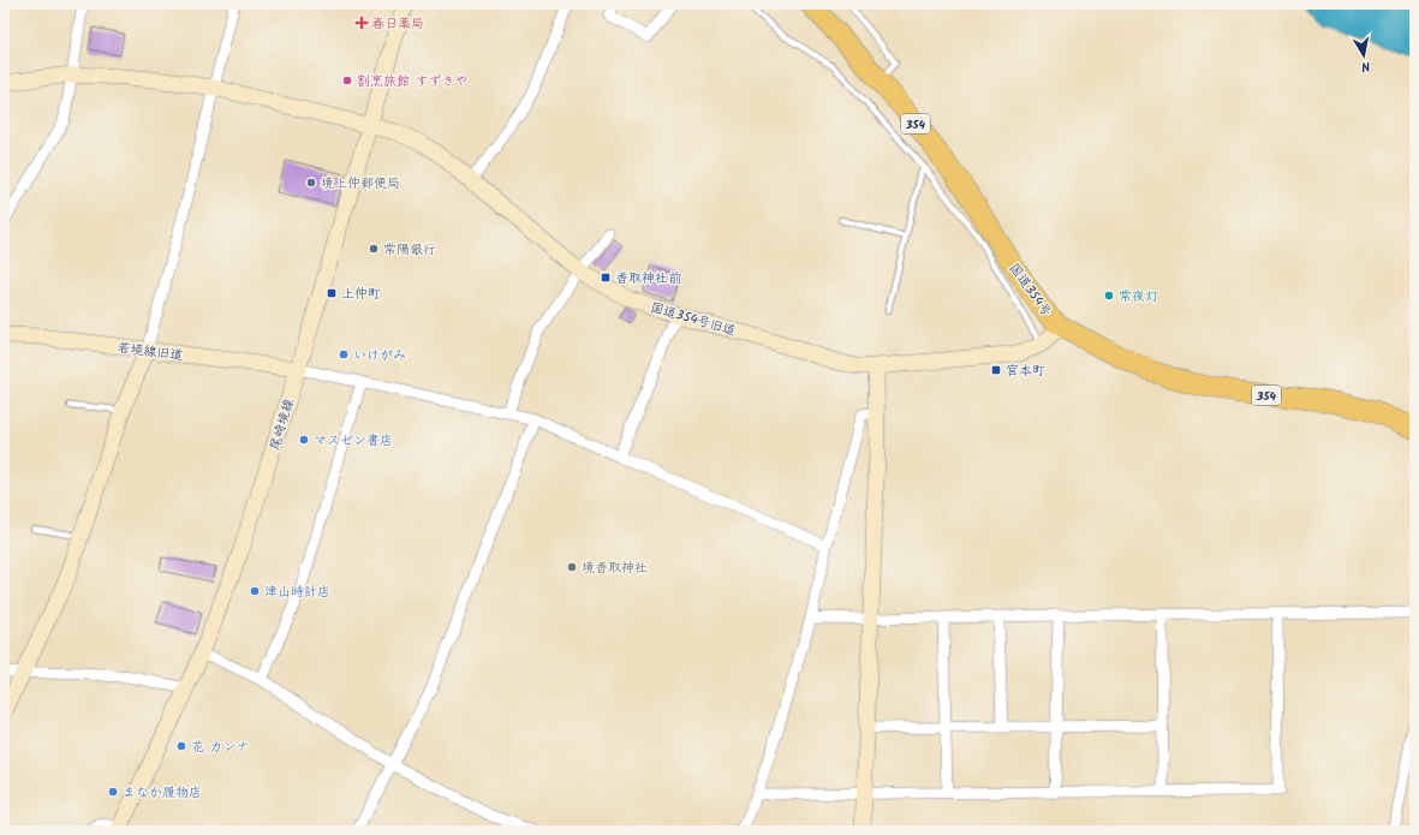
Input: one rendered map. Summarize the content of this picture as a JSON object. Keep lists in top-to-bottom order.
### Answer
{
  "streets": {
    "highway": ["354", "国道354号"],
    "street": ["国道354号旧道", "若境線旧道", "尾崎境線"]
  },
  "crossings": [
    ["国道354号", "国道354号旧道"],
    ["国道354号旧道", "尾崎境線"],
    ["若境線旧道", "尾崎境線"]
  ],
  "places": {
    "health": ["春日薬局"],
    "other": [
      "割烹旅館 すずきや",
      "境上仲郵便局",
      "常陽銀行",
      "常夜灯",
      "いけがみ",
      "マスゼン書店",
      "境香取神社",
      "津山時計店",
      "花 カンナ",
      "まなか履物店"
    ],
    "transit": ["香取神社前", "上仲町", "宮本町"]
  },
  "north": "bottom"
}
